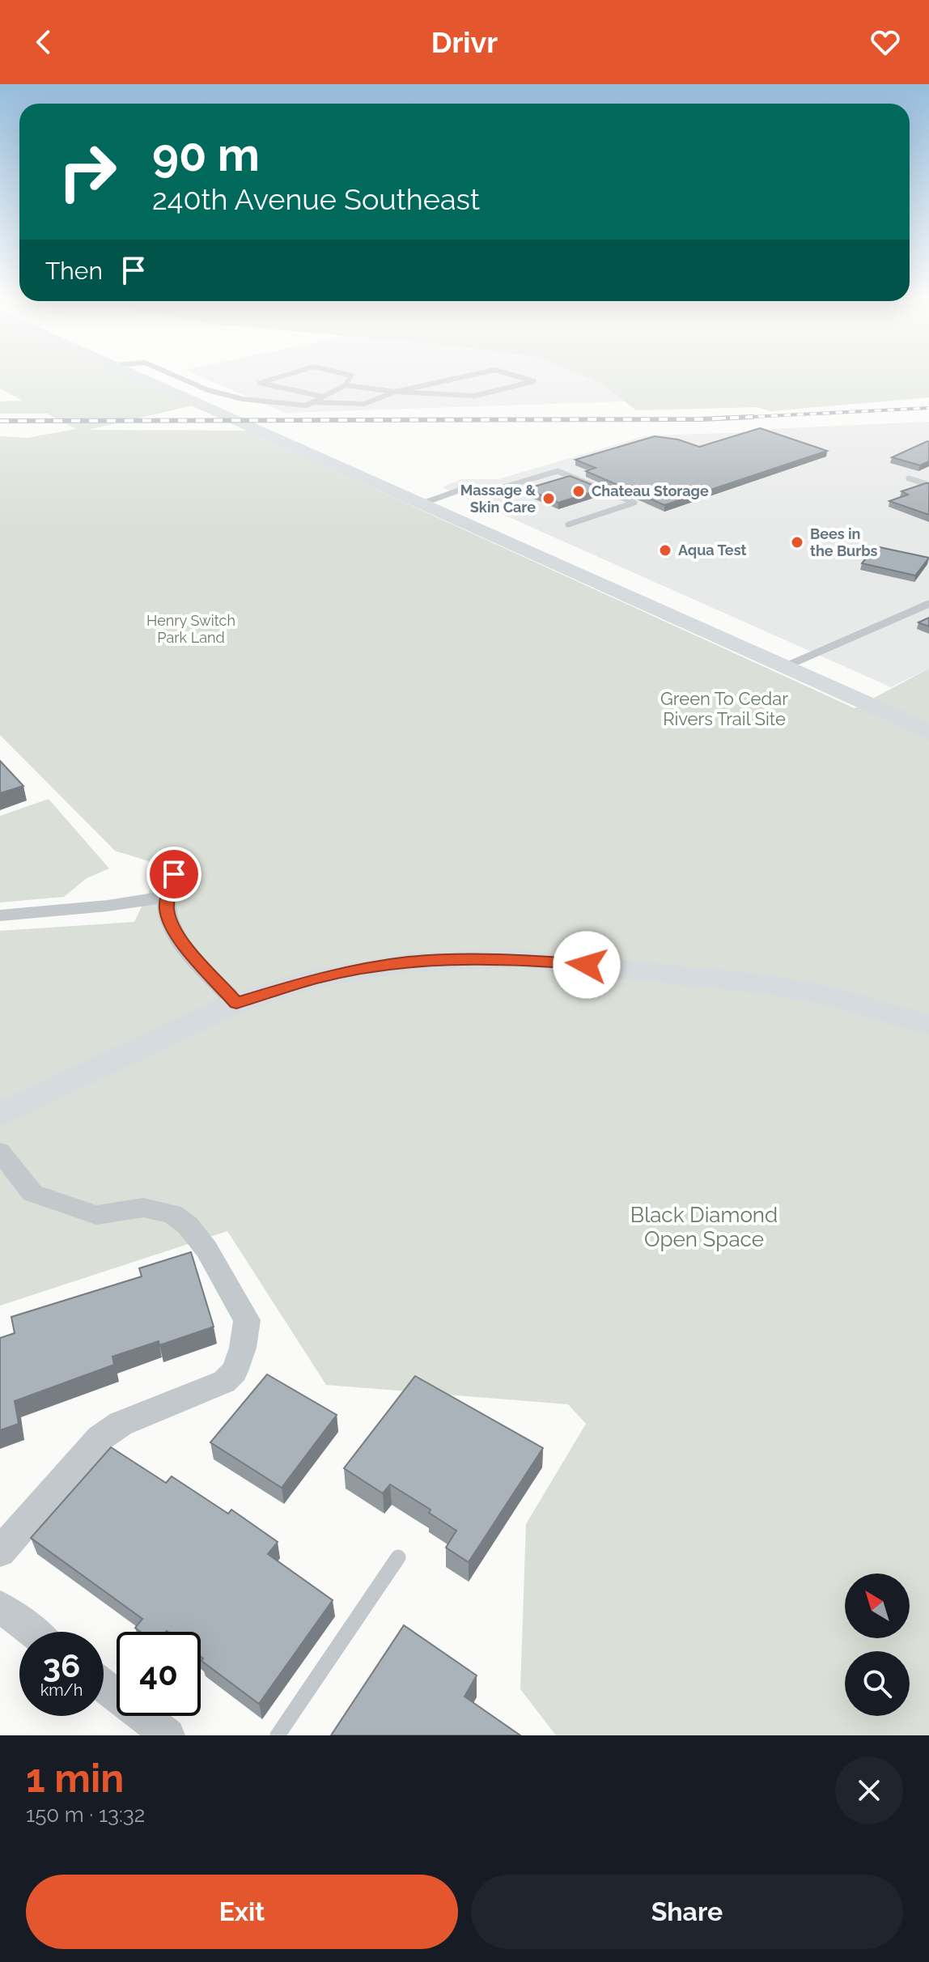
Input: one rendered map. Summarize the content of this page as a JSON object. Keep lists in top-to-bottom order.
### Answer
{
  "parks": ["Henry Switch Park Land", "Green To Cedar Rivers Trail Site", "Black Diamond Open Space"],
  "places": [
    "Chateau Storage",
    "Massage & Skin Care",
    "Bees in the Burbs",
    "Aqua Test"
  ],
  "north": "top left",
  "page": {
    "header": "Drivr",
    "turn": ["90 m", "240th Avenue Southeast"],
    "then": "Then",
    "speed": "36 km/h",
    "limit": "40",
    "heading": ["1 min", "150 m · 13:32"],
    "buttons": ["Exit", "Share"]
  }
}
